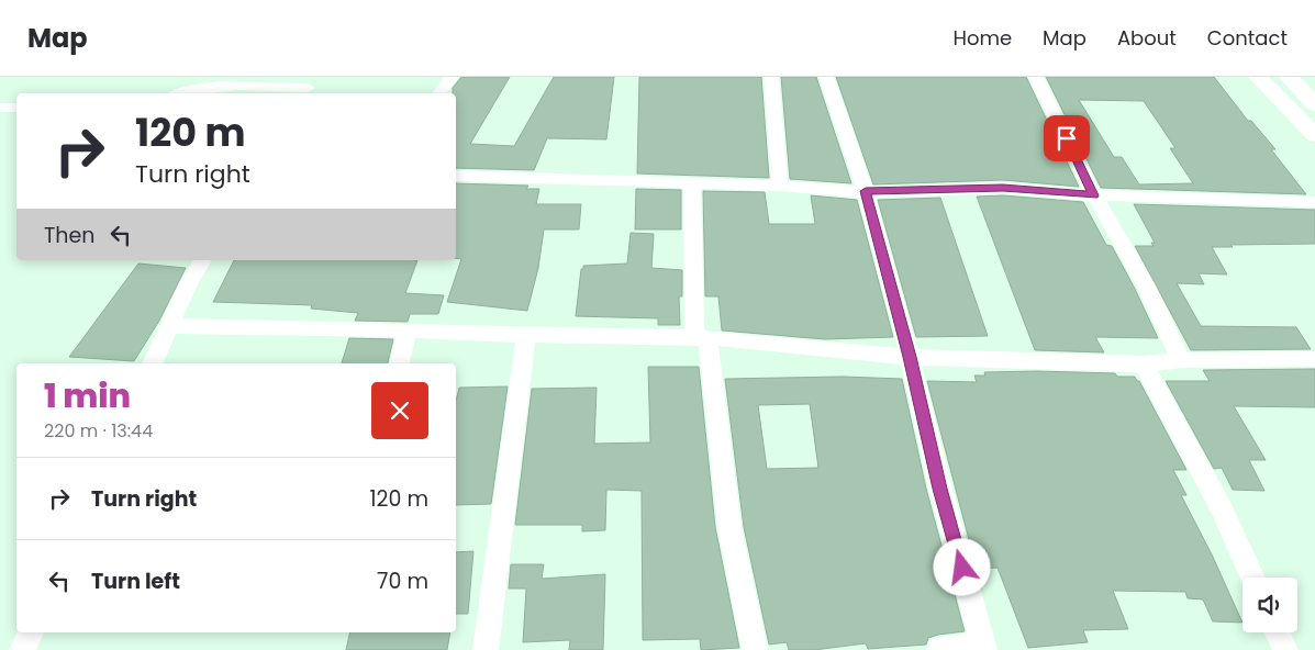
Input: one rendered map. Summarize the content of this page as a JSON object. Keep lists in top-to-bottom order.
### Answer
{
  "page": {
    "header": "Map",
    "nav": [
      "Home",
      "Map",
      "About",
      "Contact"
    ],
    "turn": ["120 m", "Turn right"],
    "then": "Then",
    "heading": ["1 min", "220 m · 13:44"],
    "list": [
      {
        "name": "Turn right",
        "value": "120 m"
      },
      {
        "name": "Turn left",
        "value": "70 m"
      }
    ]
  }
}
